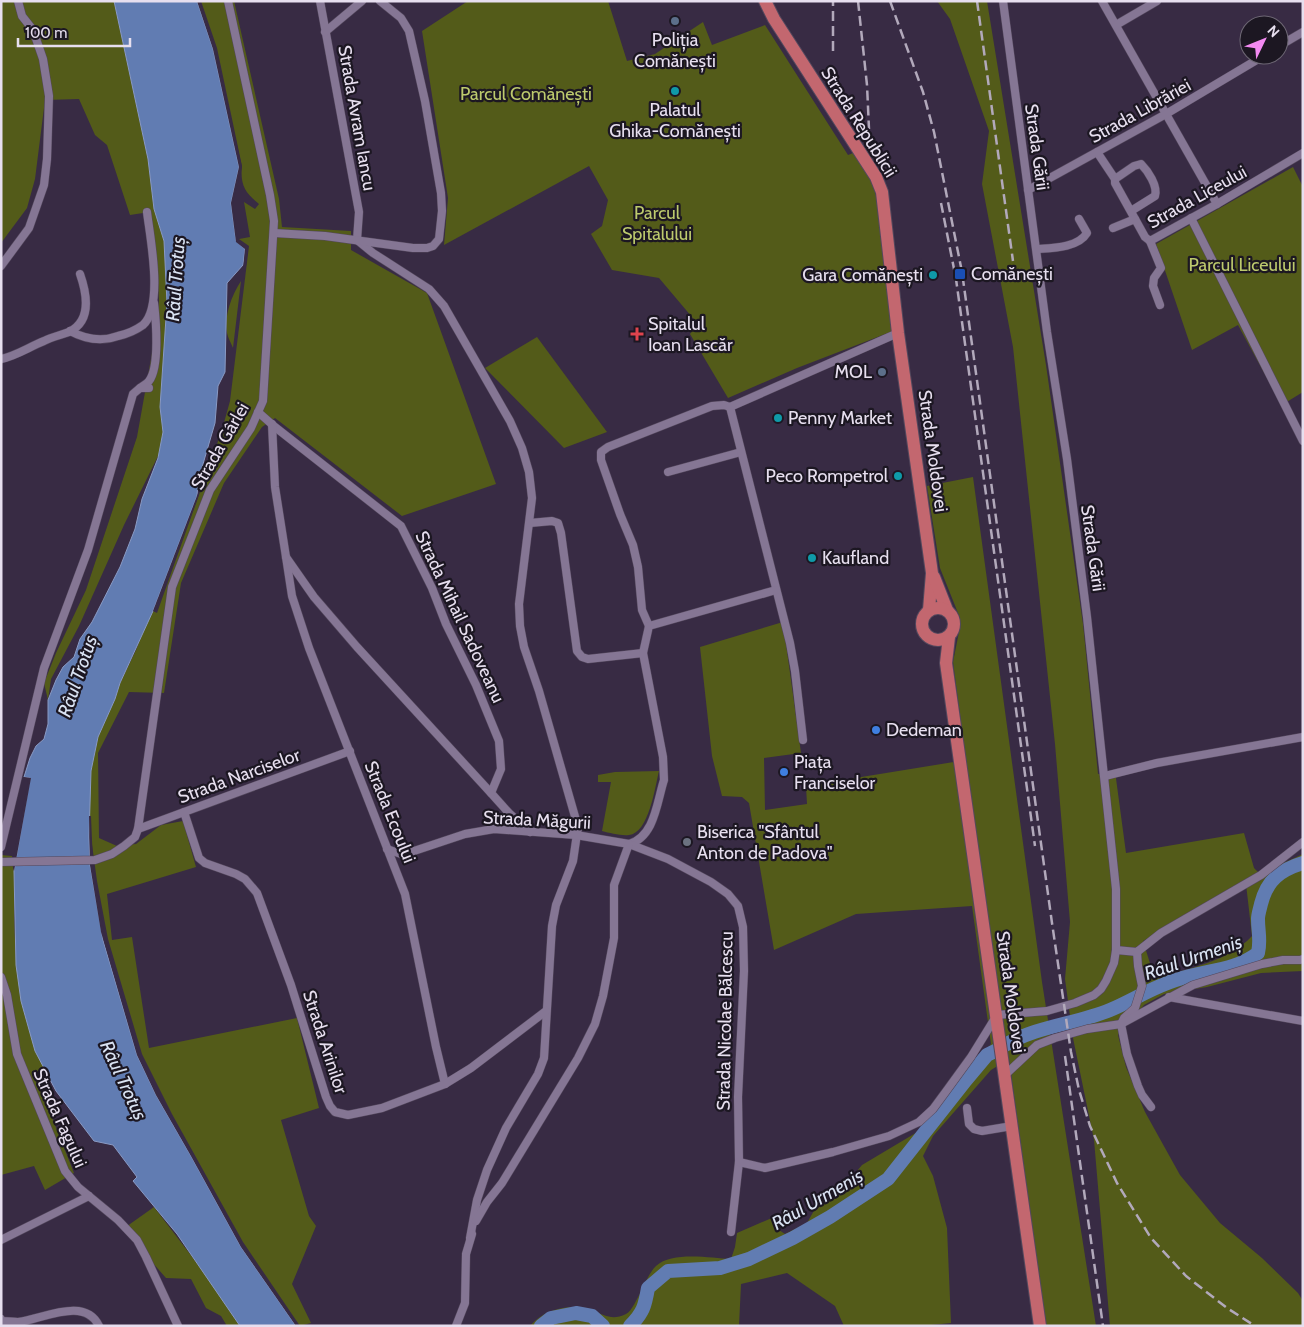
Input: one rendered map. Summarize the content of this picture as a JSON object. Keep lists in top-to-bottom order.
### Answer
{
  "streets": {
    "main road": ["Strada Republicii", "Strada Moldovei"],
    "street": [
      "Strada Librăriei",
      "Strada Avram Iancu",
      "Strada Gării",
      "Strada Liceului",
      "Strada Gârlei",
      "Strada Mihail Sadoveanu",
      "Strada Narciselor",
      "Strada Ecoului",
      "Strada Măgurii",
      "Strada Nicolae Bălcescu",
      "Strada Arinilor",
      "Strada Fagului"
    ]
  },
  "crossings": [
    ["Strada Librăriei", "Strada Gării"],
    ["Strada Republicii", "Strada Moldovei"],
    ["Strada Gării", "Strada Moldovei"],
    ["Strada Gârlei", "Strada Mihail Sadoveanu"],
    ["Strada Gârlei", "Strada Narciselor"],
    ["Strada Narciselor", "Strada Ecoului"],
    ["Strada Narciselor", "Strada Arinilor"],
    ["Strada Ecoului", "Strada Măgurii"],
    ["Strada Ecoului", "Strada Arinilor"],
    ["Strada Măgurii", "Strada Nicolae Bălcescu"]
  ],
  "water": ["Râul Trotuș", "Râul Urmeniș"],
  "parks": ["Parcul Comănești", "Parcul Spitalului", "Parcul Liceului"],
  "places": {
    "other": [
      "Poliția Comănești",
      "Palatul Ghika-Comănești",
      "Gara Comănești",
      "MOL",
      "Penny Market",
      "Peco Rompetrol",
      "Kaufland",
      "Dedeman",
      "Piața Franciselor",
      "Biserica \"Sfântul Anton de Padova\""
    ],
    "transit": ["Comănești"],
    "health": ["Spitalul Ioan Lascăr"]
  },
  "scale_bar": "100 m",
  "north": "top right"
}
